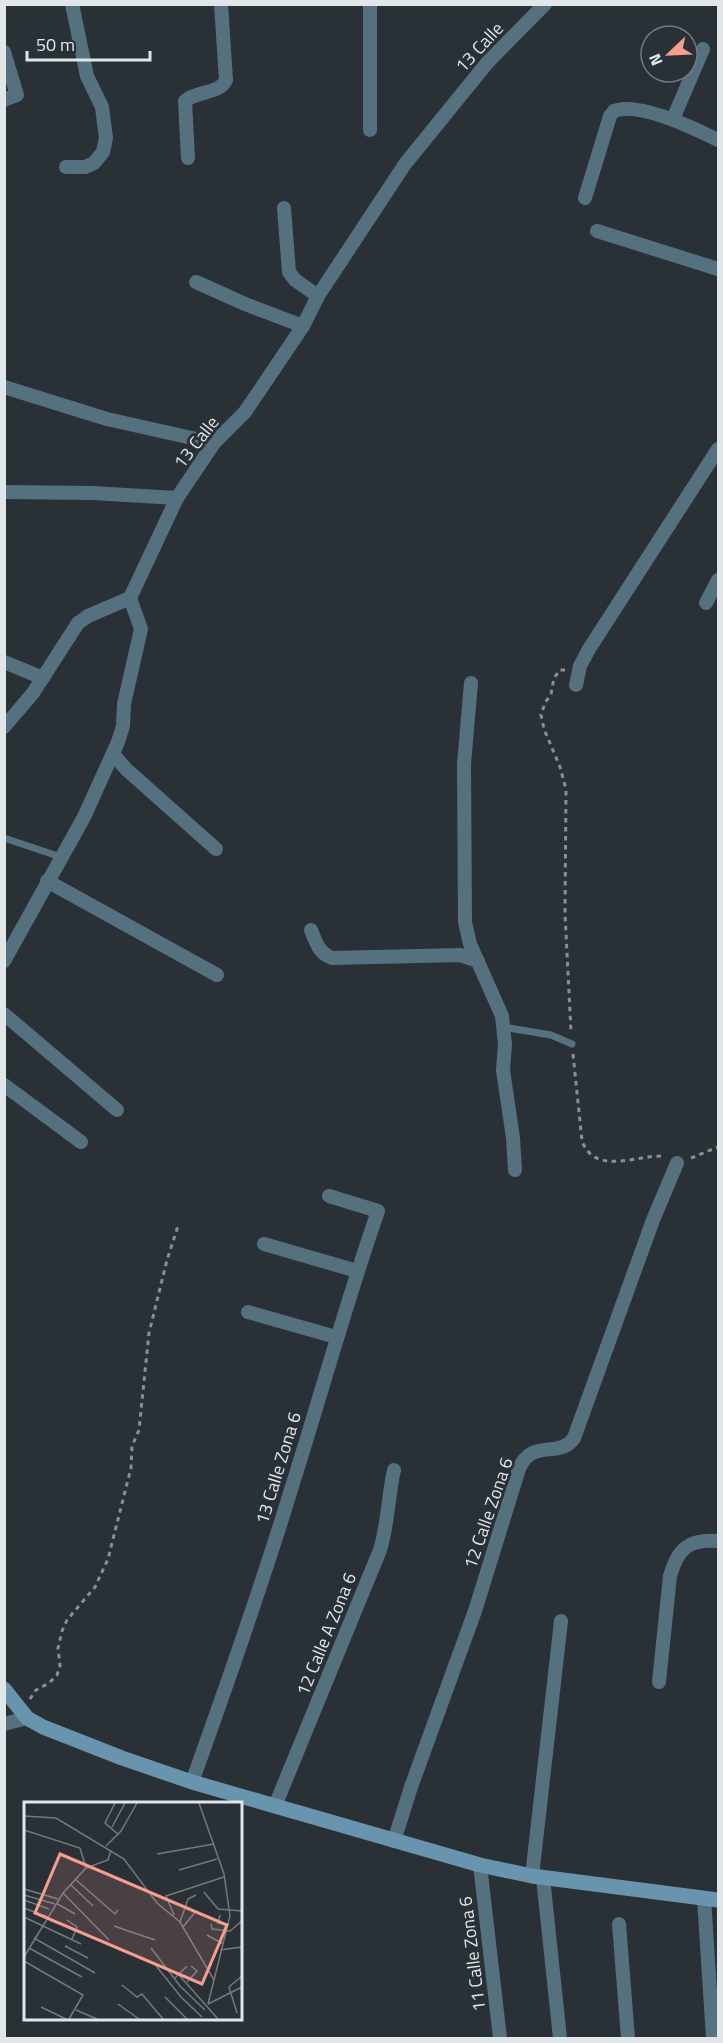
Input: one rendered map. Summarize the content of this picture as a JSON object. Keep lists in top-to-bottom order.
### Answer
{
  "streets": {
    "street": [
      "13 Calle",
      "13 Calle Zona 6",
      "12 Calle Zona 6",
      "12 Calle A Zona 6",
      "11 Calle Zona 6"
    ]
  },
  "scale_bar": "50 m",
  "north": "bottom left"
}
